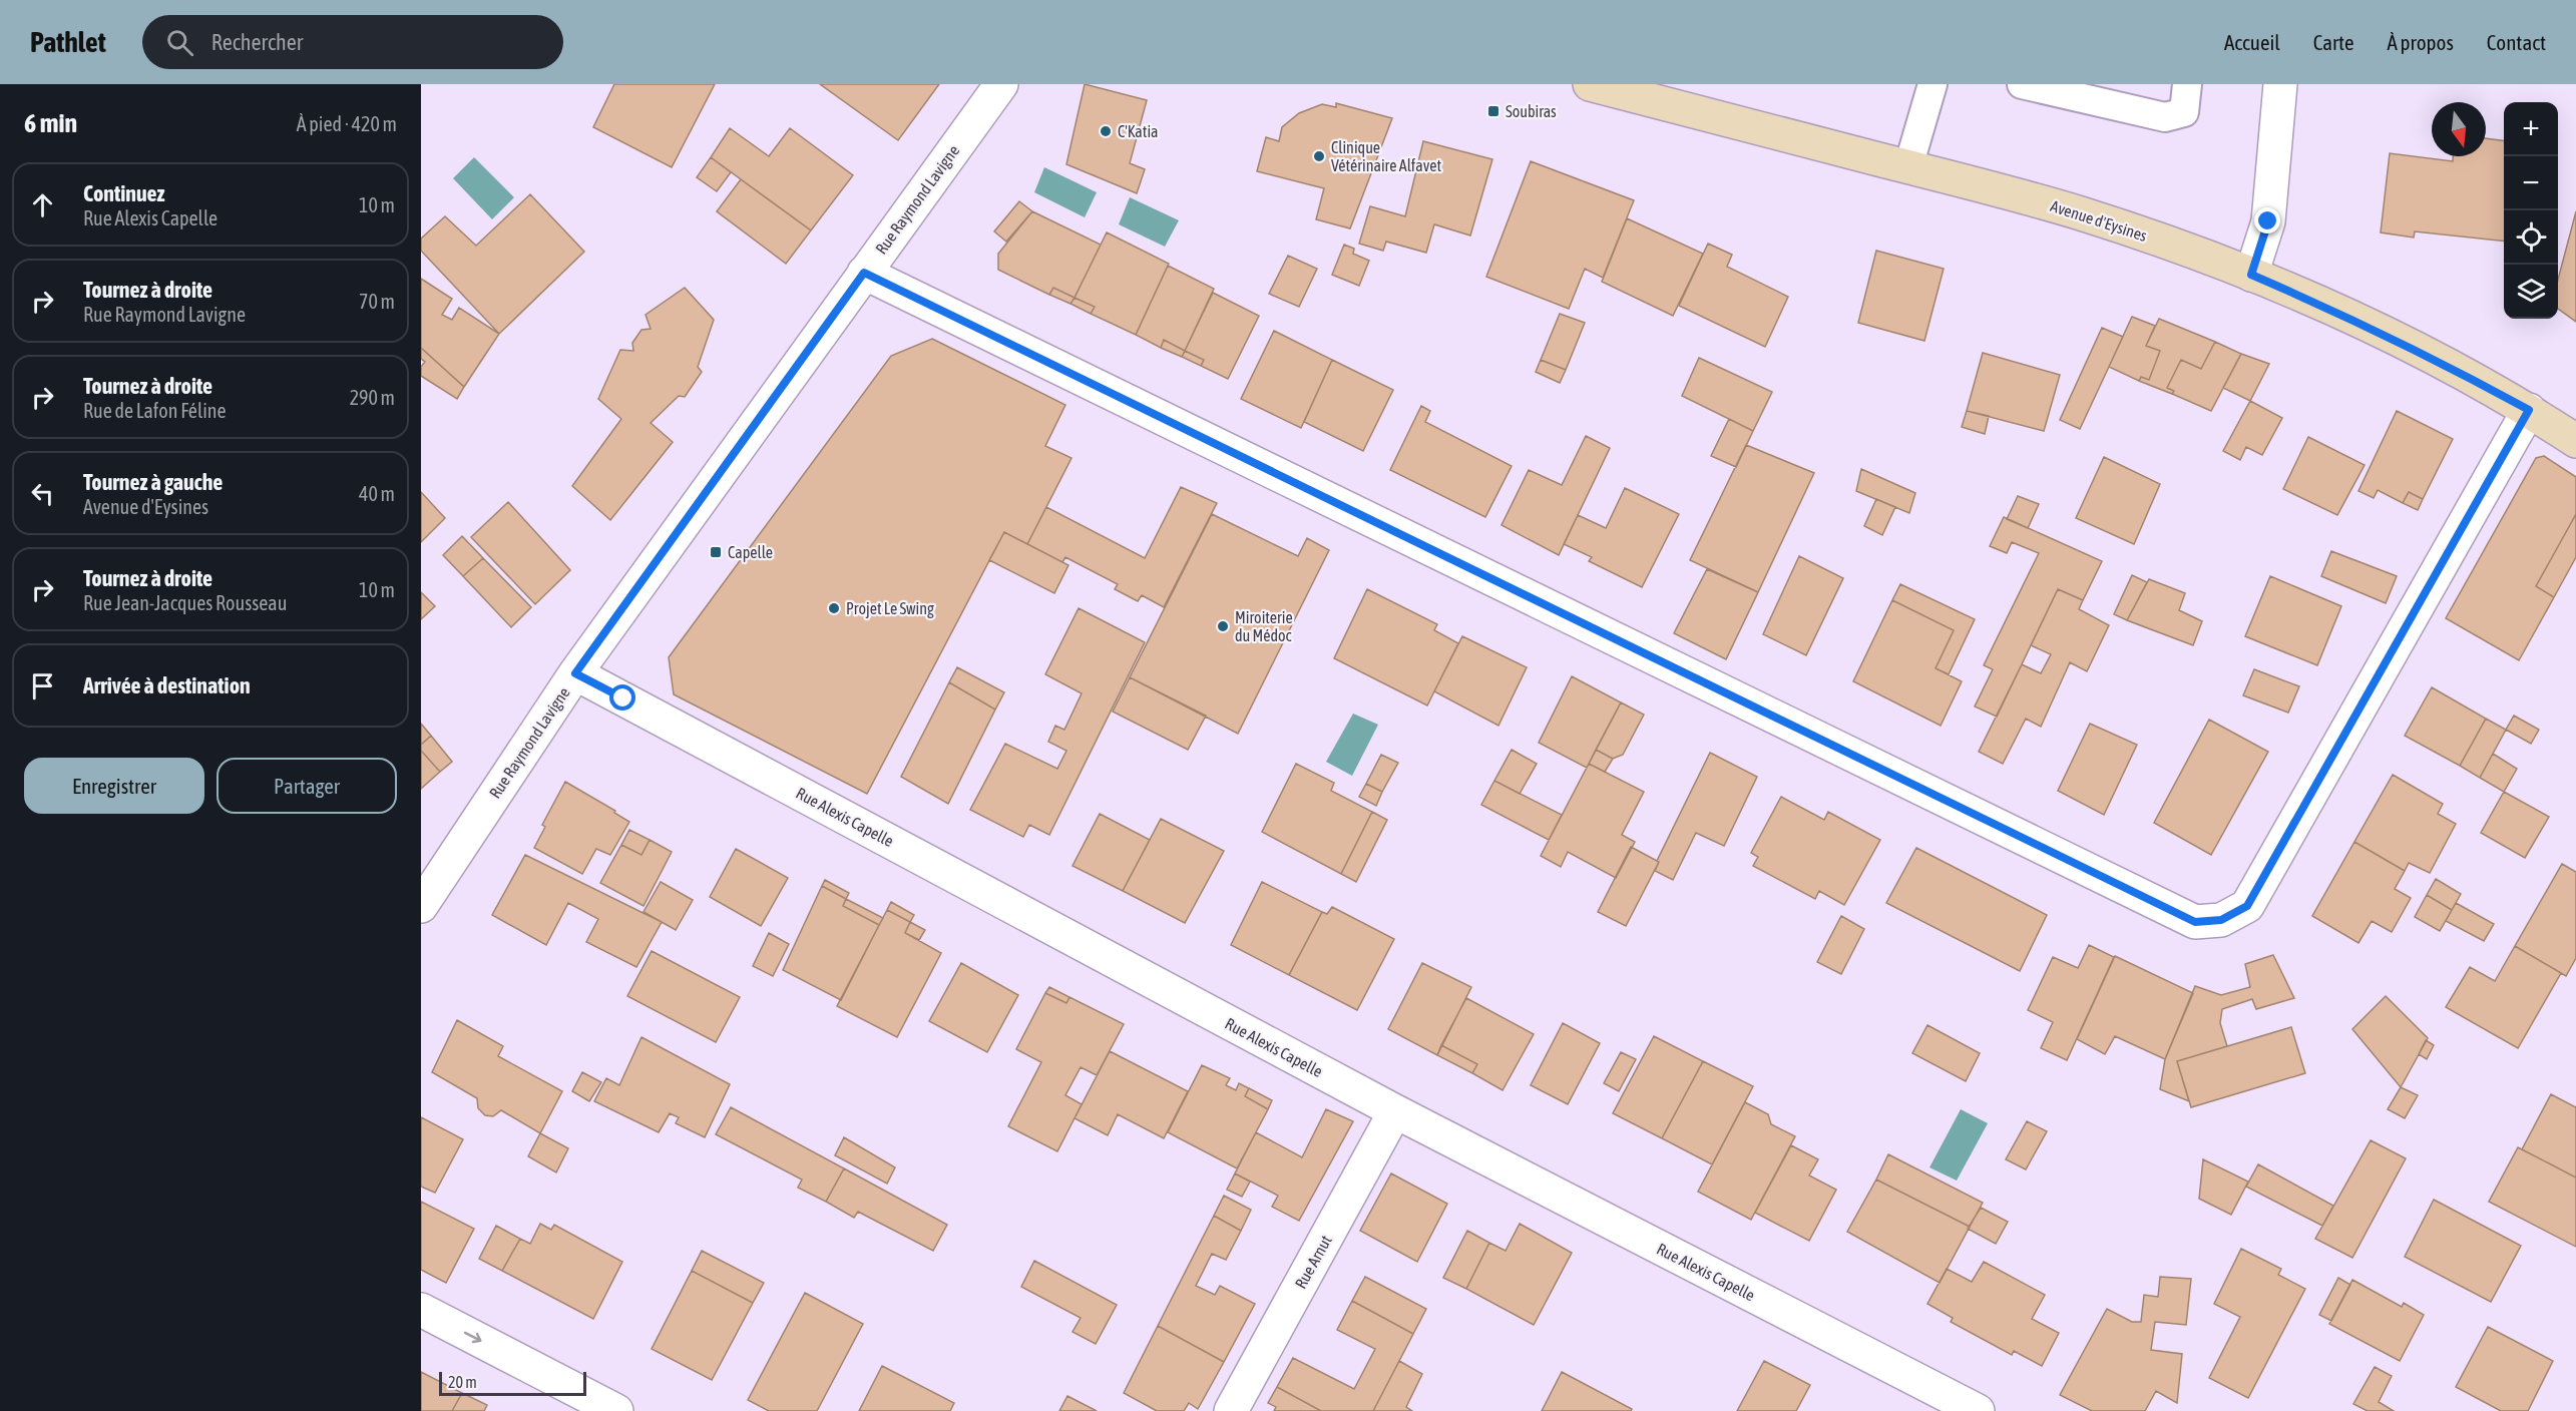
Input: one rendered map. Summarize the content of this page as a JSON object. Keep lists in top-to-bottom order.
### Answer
{
  "streets": {
    "street": [
      "Rue Raymond Lavigne",
      "Avenue d'Eysines",
      "Rue Alexis Capelle",
      "Rue Arnut"
    ]
  },
  "crossings": [
    ["Rue Raymond Lavigne", "Rue Alexis Capelle"],
    ["Rue Alexis Capelle", "Rue Arnut"]
  ],
  "places": {
    "transit": ["Soubiras", "Capelle"],
    "other": [
      "C'Katia",
      "Clinique Vétérinaire Alfavet",
      "Projet Le Swing",
      "Miroiterie du Médoc"
    ]
  },
  "scale_bar": "20 m",
  "north": "bottom",
  "page": {
    "header": "Pathlet",
    "search": "Rechercher",
    "nav": [
      "Accueil",
      "Carte",
      "À propos",
      "Contact"
    ],
    "heading": ["6 min", "À pied · 420 m"],
    "map_buttons": ["+", "−"],
    "list": [
      ["Continuez", "Rue Alexis Capelle", "10 m"],
      ["Tournez à droite", "Rue Raymond Lavigne", "70 m"],
      ["Tournez à droite", "Rue de Lafon Féline", "290 m"],
      ["Tournez à gauche", "Avenue d'Eysines", "40 m"],
      ["Tournez à droite", "Rue Jean-Jacques Rousseau", "10 m"],
      "Arrivée à destination"
    ],
    "buttons": ["Enregistrer", "Partager"],
    "scale": "20 m"
  }
}
